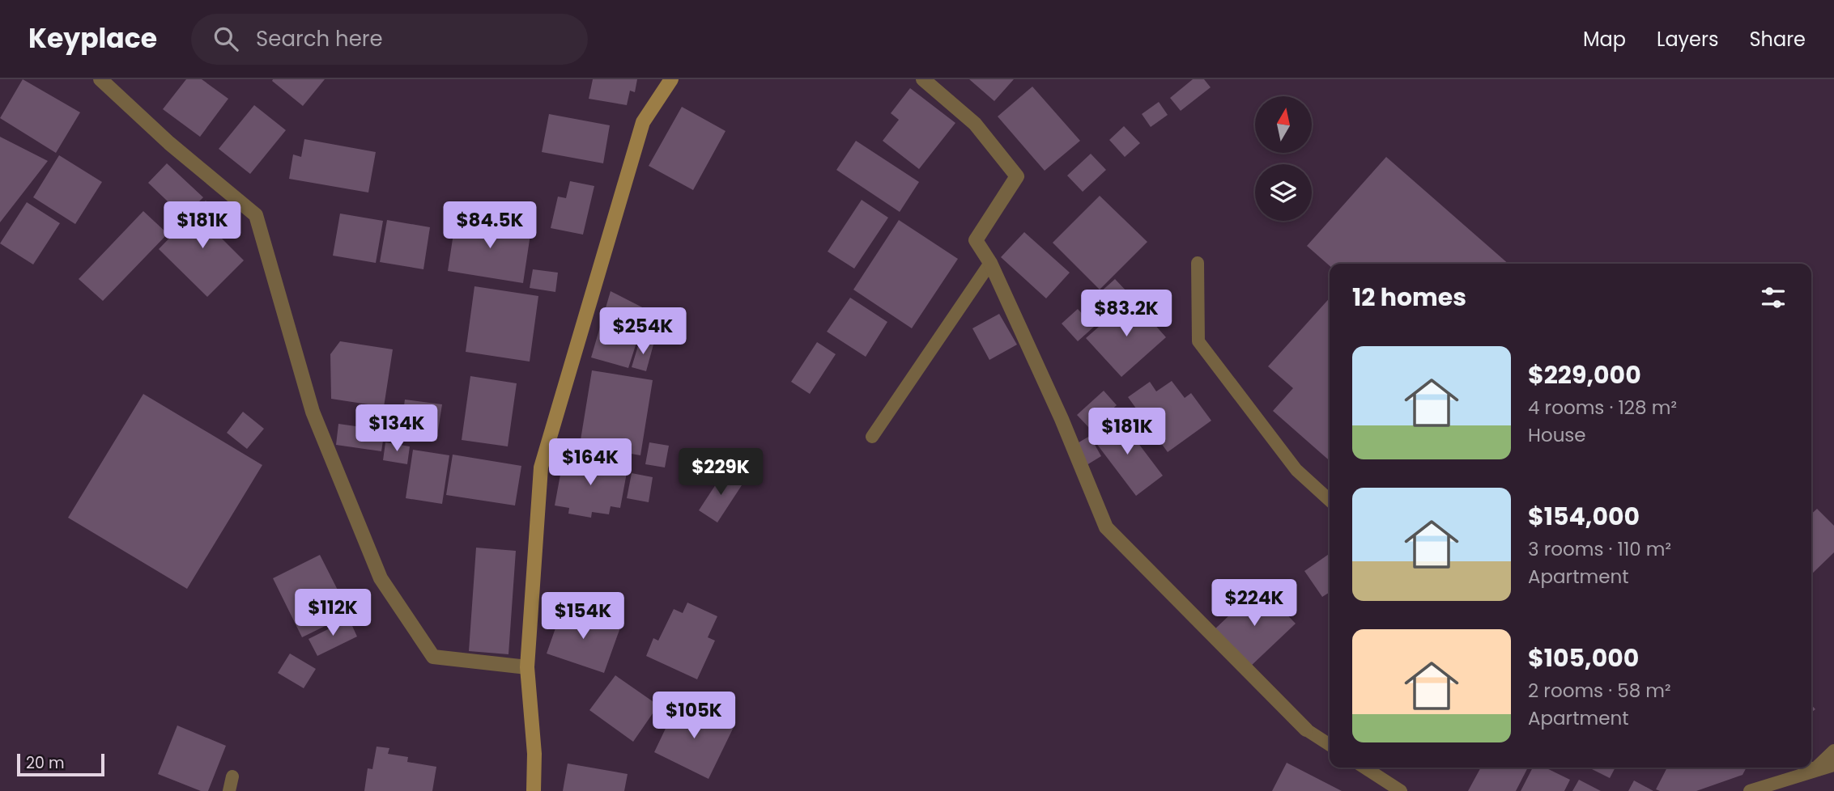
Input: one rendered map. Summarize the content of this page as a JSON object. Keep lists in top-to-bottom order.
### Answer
{
  "scale_bar": "20 m",
  "north": "top",
  "page": {
    "header": "Keyplace",
    "search": "Search here",
    "nav": ["Map", "Layers", "Share"],
    "price": [
      "$181K",
      "$84.5K",
      "$83.2K",
      "$254K",
      "$134K",
      "$181K",
      "$164K",
      "$229K",
      "$224K",
      "$112K",
      "$154K",
      "$105K"
    ],
    "heading": "12 homes",
    "list": [
      {
        "name": "$229,000",
        "note": "4 rooms · 128 m² · House"
      },
      {
        "name": "$154,000",
        "note": "3 rooms · 110 m² · Apartment"
      },
      {
        "name": "$105,000",
        "note": "2 rooms · 58 m² · Apartment"
      }
    ],
    "scale": "20 m"
  }
}
